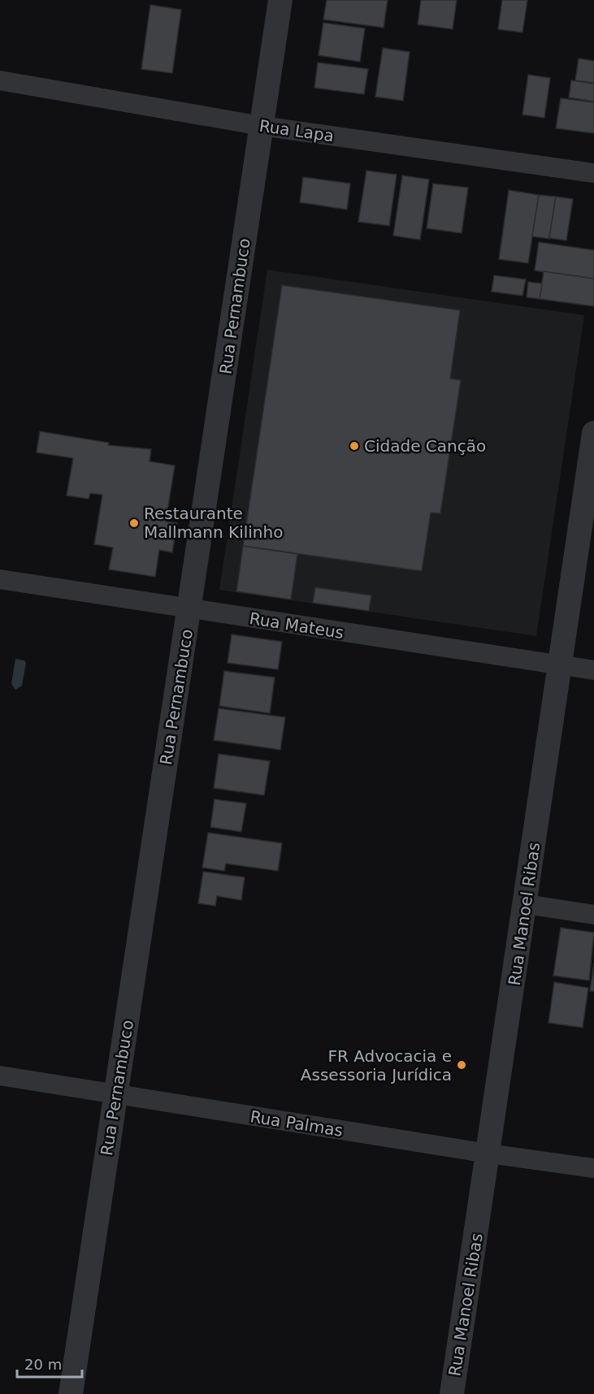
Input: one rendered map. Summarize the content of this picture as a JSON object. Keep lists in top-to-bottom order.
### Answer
{
  "streets": {
    "street": [
      "Rua Lapa",
      "Rua Pernambuco",
      "Rua Mateus",
      "Rua Manoel Ribas",
      "Rua Palmas"
    ]
  },
  "crossings": [
    ["Rua Lapa", "Rua Pernambuco"],
    ["Rua Pernambuco", "Rua Mateus"],
    ["Rua Pernambuco", "Rua Palmas"],
    ["Rua Mateus", "Rua Manoel Ribas"],
    ["Rua Manoel Ribas", "Rua Palmas"]
  ],
  "places": ["Cidade Canção", "Restaurante Mallmann Kilinho", "FR Advocacia e Assessoria Jurídica"],
  "scale_bar": "20 m"
}
